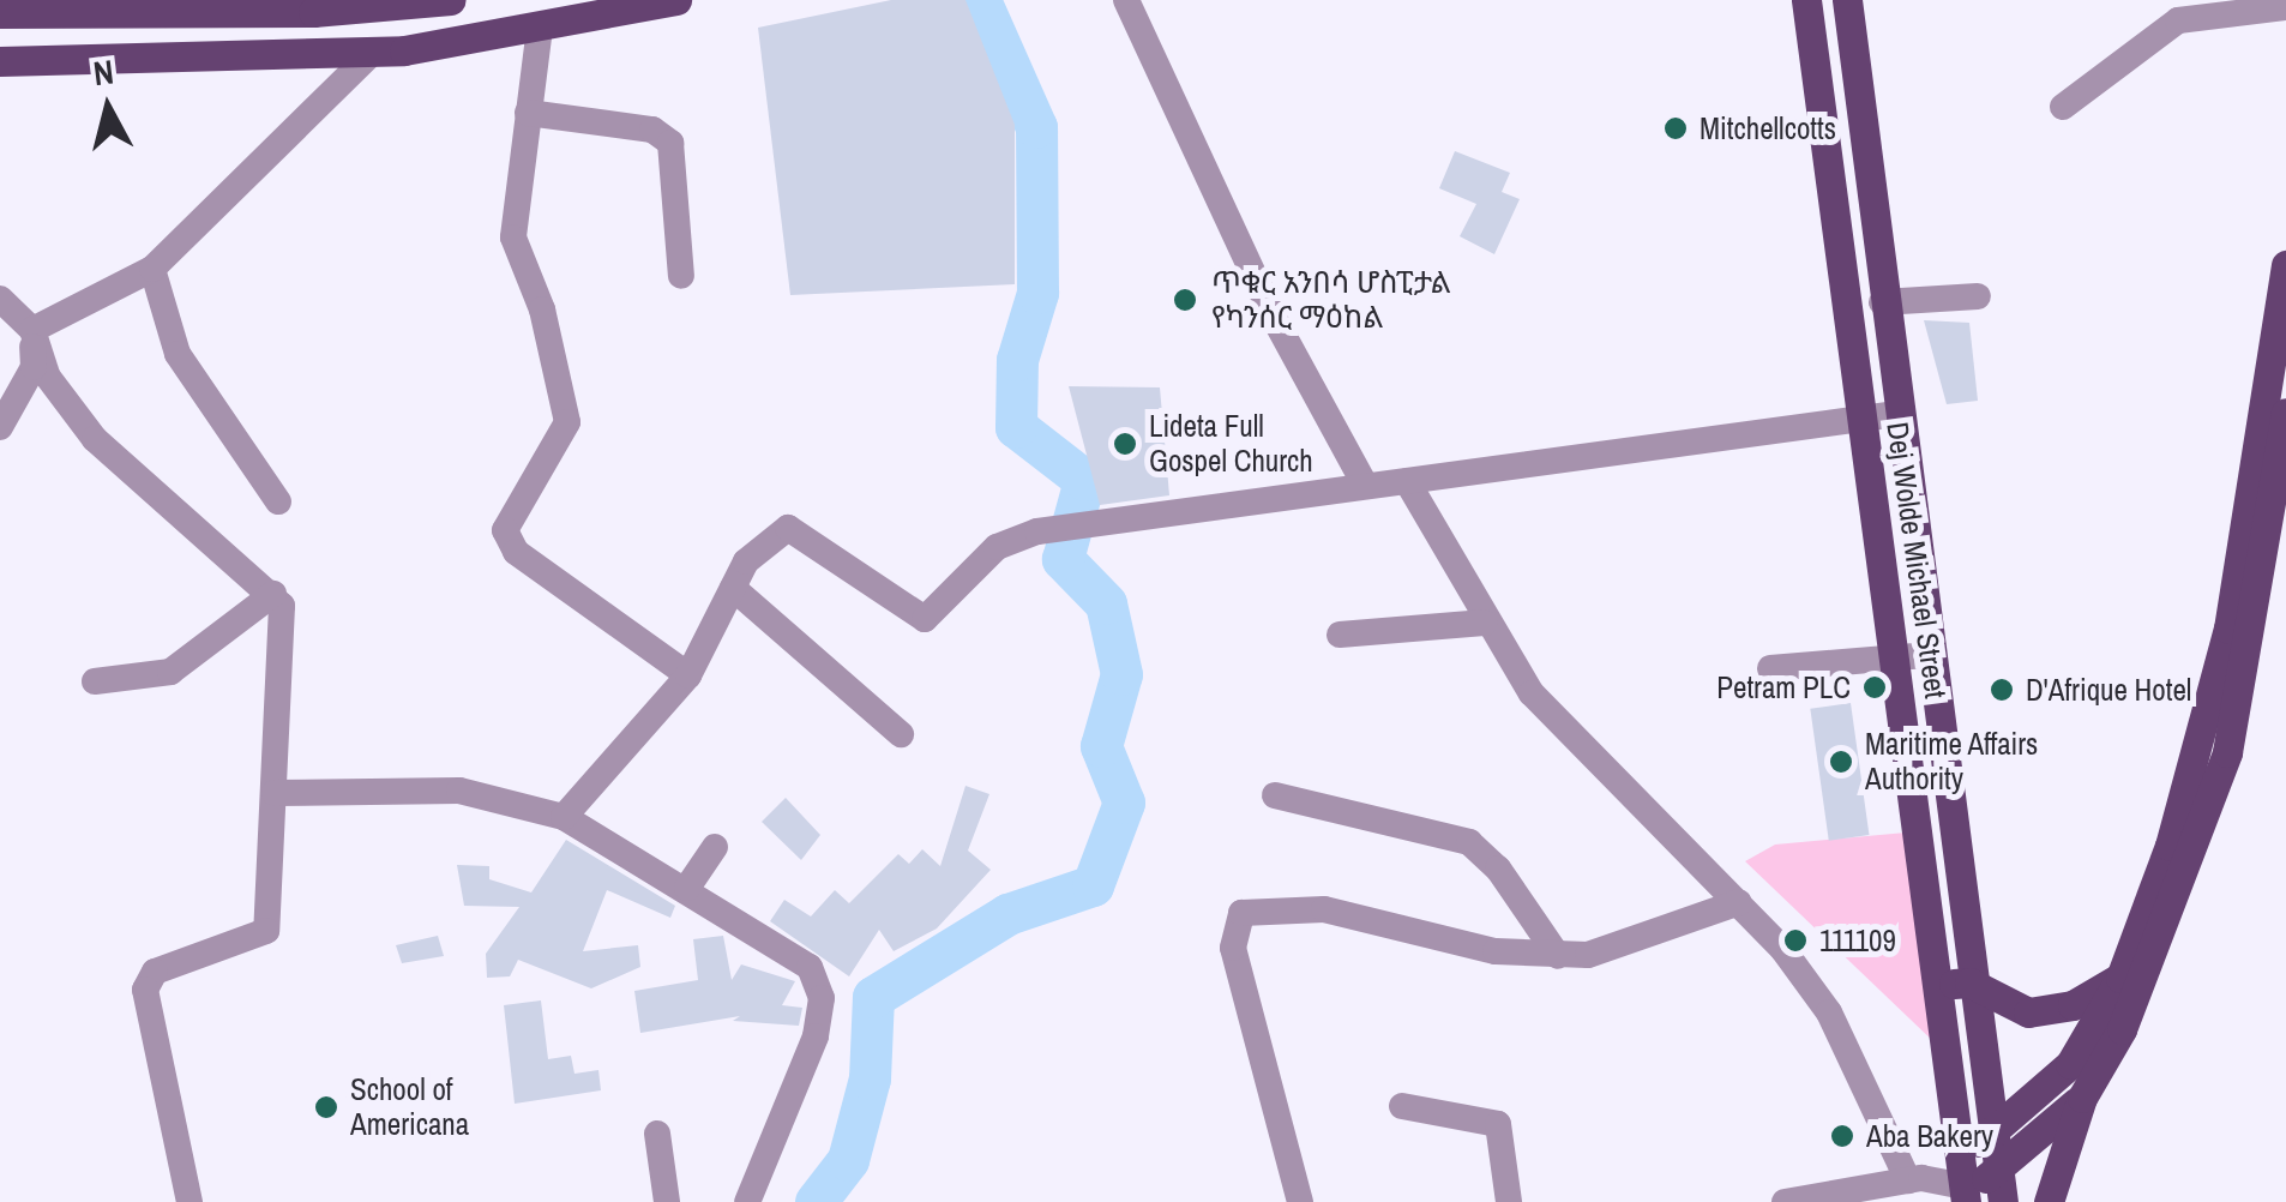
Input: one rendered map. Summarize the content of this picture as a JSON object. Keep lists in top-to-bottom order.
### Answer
{
  "streets": {
    "main road": ["Dej Wolde Michael Street"]
  },
  "places": [
    "Mitchellcotts",
    "ጥቁር አንበሳ ሆስፒታል የካንሰር ማዕከል",
    "Lideta Full Gospel Church",
    "Petram PLC",
    "D'Afrique Hotel",
    "Maritime Affairs Authority",
    "111109",
    "School of Americana",
    "Aba Bakery"
  ],
  "north": "top"
}
